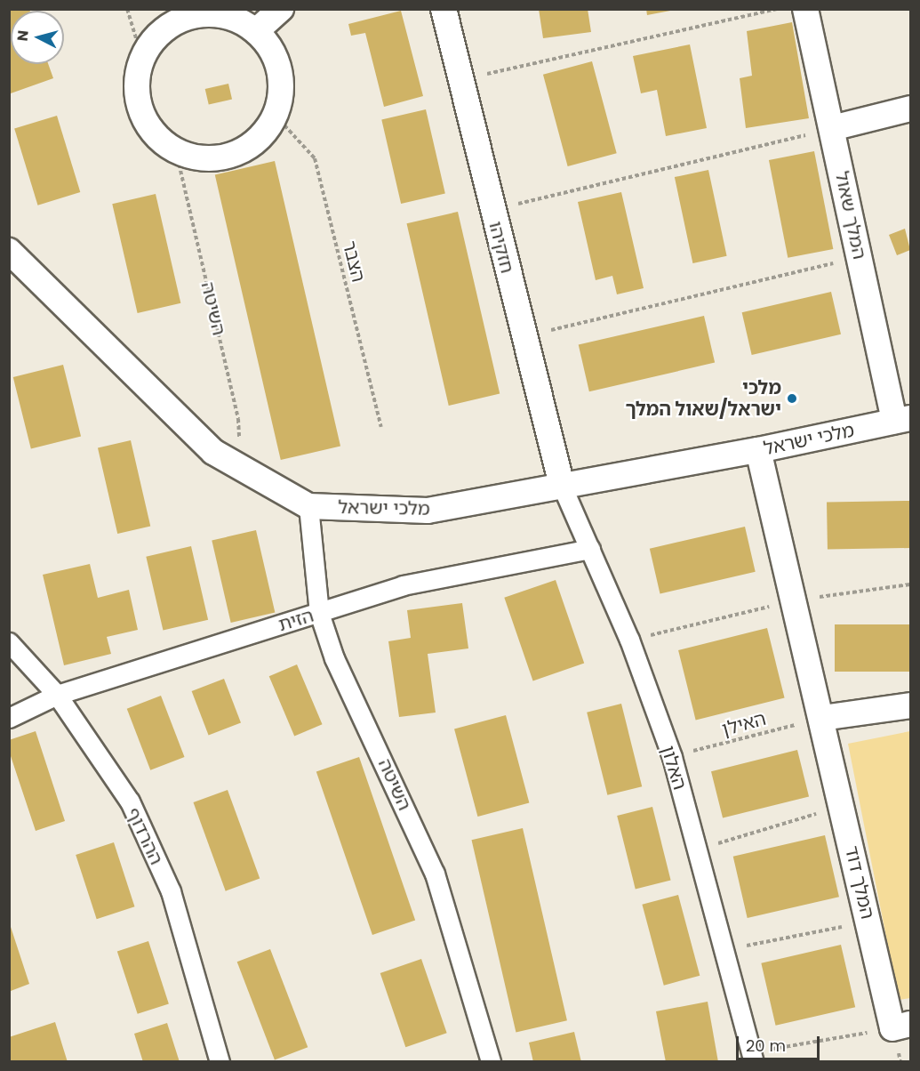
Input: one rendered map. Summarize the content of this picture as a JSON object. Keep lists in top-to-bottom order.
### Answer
{
  "streets": {
    "street": [
      "המלך שאול",
      "חזקיהו",
      "השיטה",
      "מלכי ישראל",
      "הזית",
      "האלון",
      "ההרדוף",
      "המלך דוד"
    ],
    "path": ["הצבר", "האילן"]
  },
  "crossings": [
    ["המלך שאול", "מלכי ישראל"],
    ["חזקיהו", "מלכי ישראל"],
    ["חזקיהו", "האלון"],
    ["הצבר", "השיטה"],
    ["השיטה", "מלכי ישראל"],
    ["השיטה", "הזית"],
    ["מלכי ישראל", "האלון"],
    ["מלכי ישראל", "המלך דוד"],
    ["הזית", "האלון"],
    ["הזית", "ההרדוף"],
    ["האילן", "האלון"],
    ["האילן", "המלך דוד"]
  ],
  "places": ["מלכי ישראל/שאול המלך"],
  "scale_bar": "20 m",
  "north": "left"
}
